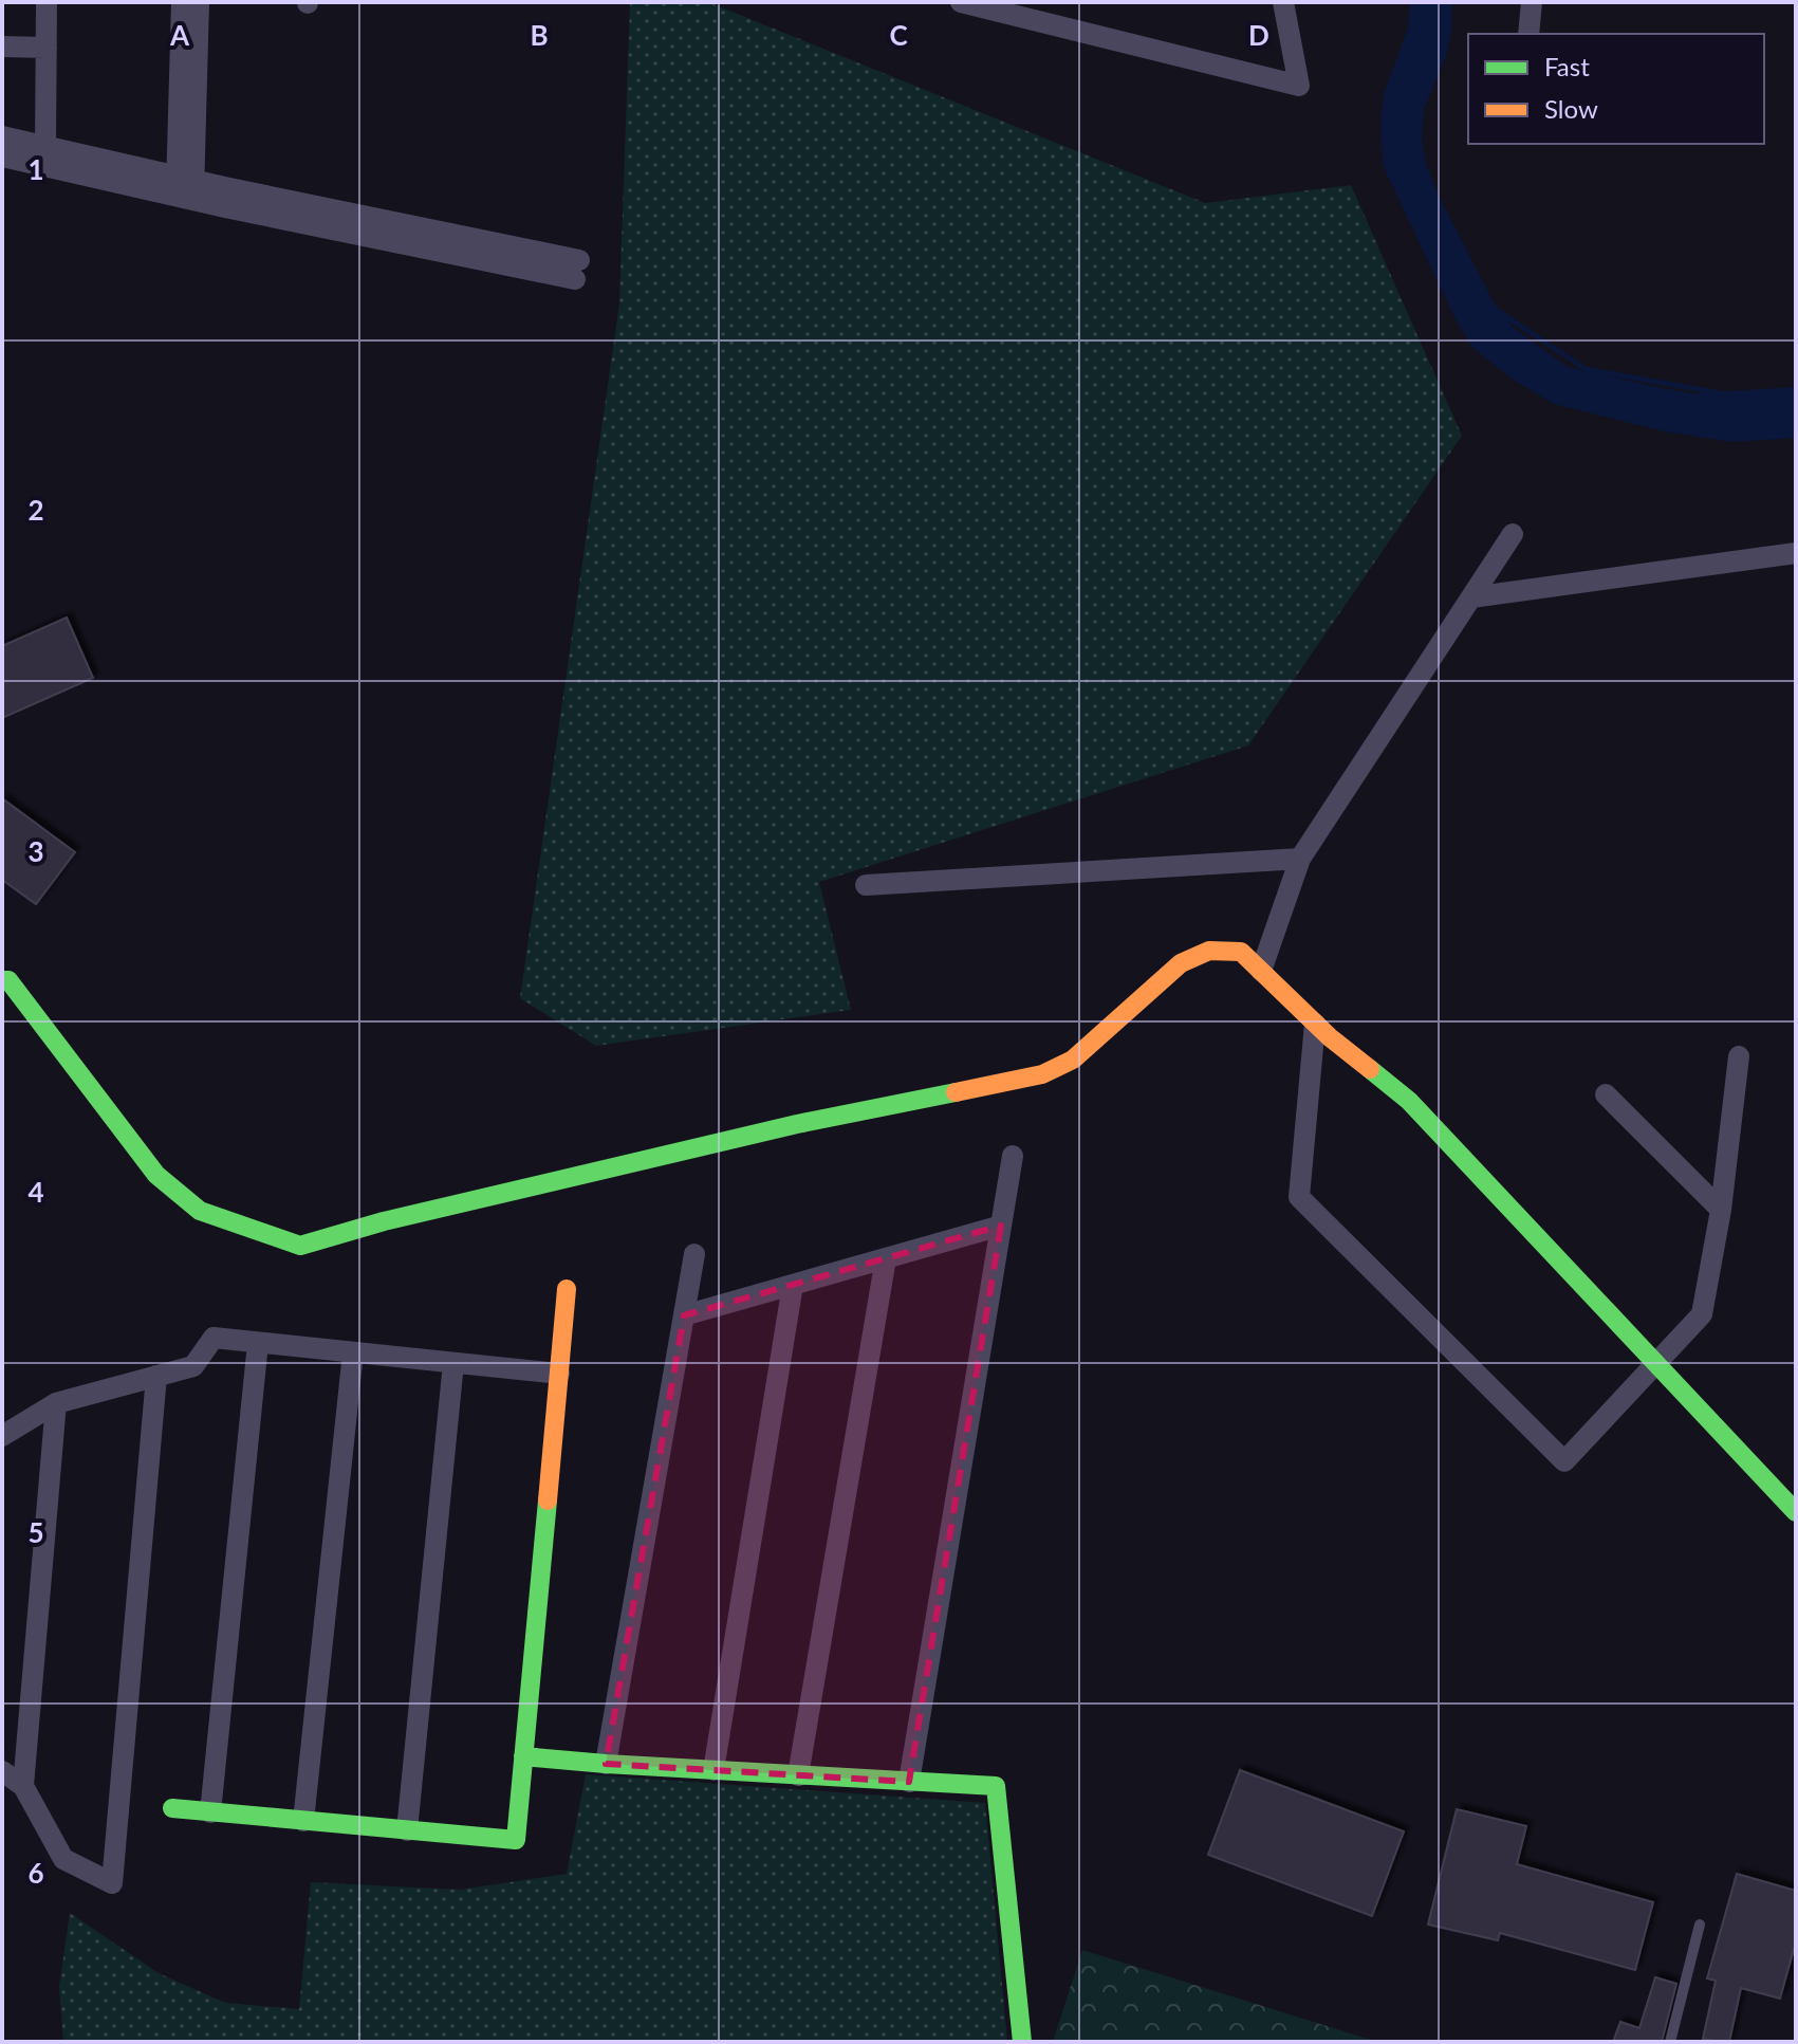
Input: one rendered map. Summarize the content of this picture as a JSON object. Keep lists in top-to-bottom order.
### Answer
{
  "legend": ["Fast", "Slow"],
  "grid": {
    "columns": [
      "A",
      "B",
      "C",
      "D"
    ],
    "rows": [
      "1",
      "2",
      "3",
      "4",
      "5",
      "6"
    ]
  }
}
